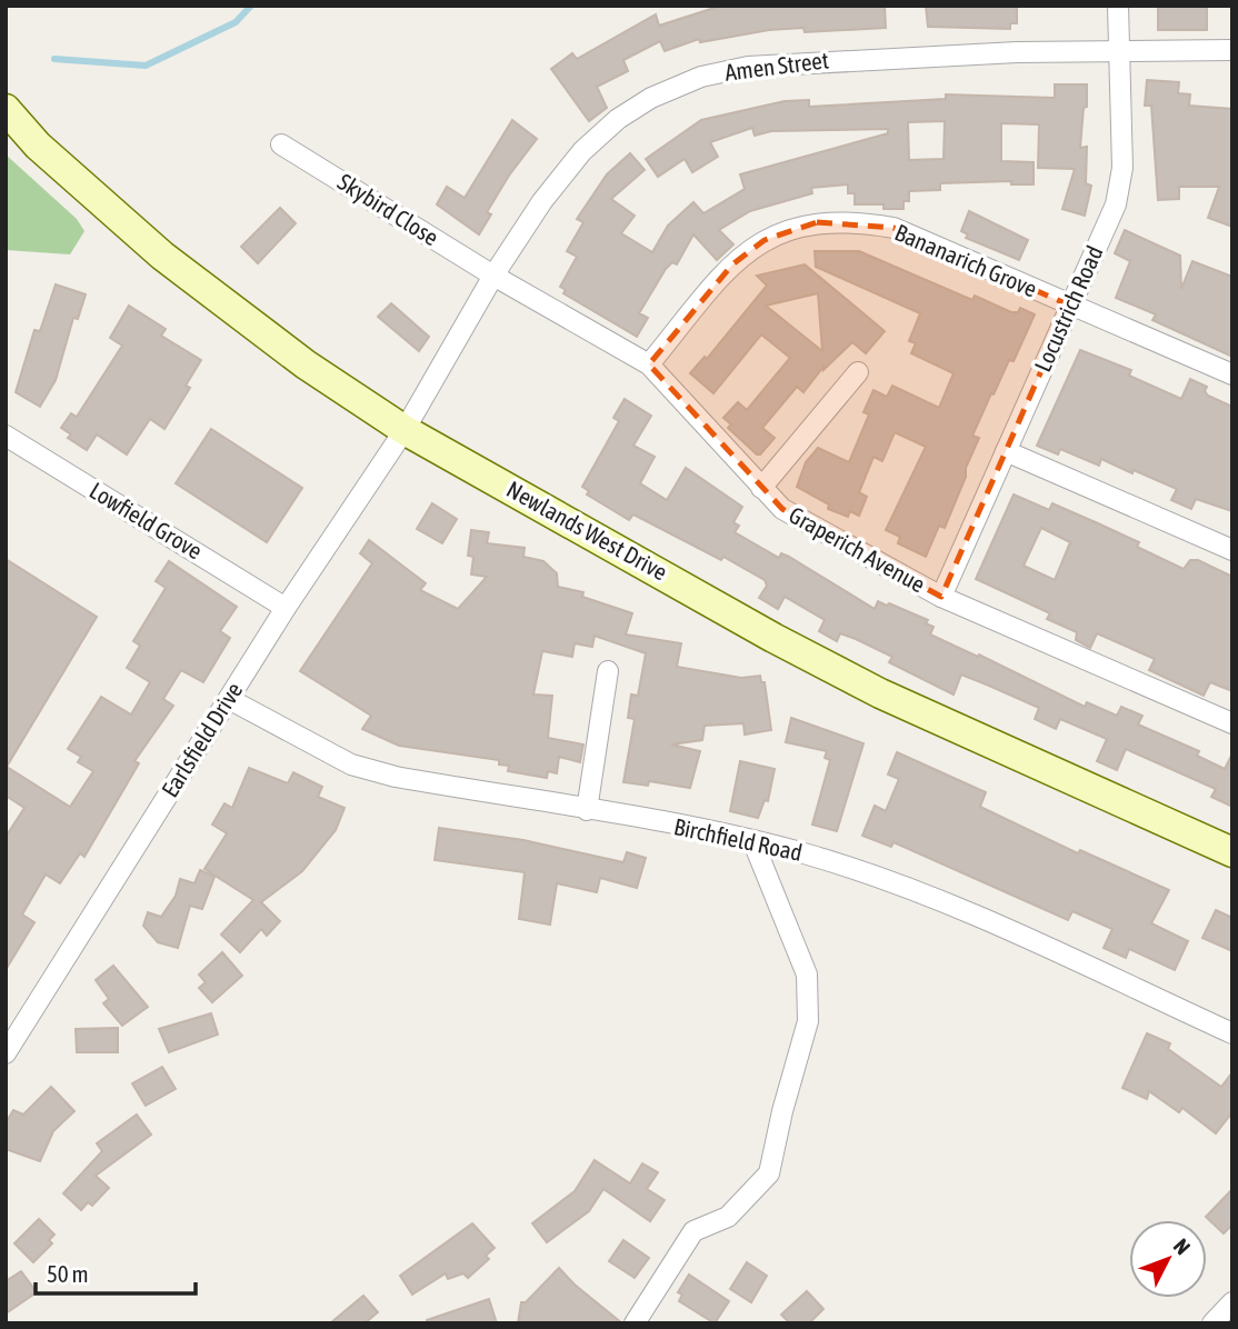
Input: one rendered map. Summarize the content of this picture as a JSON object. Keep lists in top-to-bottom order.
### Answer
{
  "streets": {
    "street": [
      "Amen Street",
      "Skybird Close",
      "Bananarich Grove",
      "Locustrich Road",
      "Lowfield Grove",
      "Newlands West Drive",
      "Graperich Avenue",
      "Earlsfield Drive",
      "Birchfield Road"
    ]
  },
  "crossings": [
    ["Amen Street", "Skybird Close"],
    ["Amen Street", "Locustrich Road"],
    ["Amen Street", "Newlands West Drive"],
    ["Amen Street", "Graperich Avenue"],
    ["Amen Street", "Earlsfield Drive"],
    ["Skybird Close", "Graperich Avenue"],
    ["Bananarich Grove", "Locustrich Road"],
    ["Bananarich Grove", "Graperich Avenue"],
    ["Locustrich Road", "Graperich Avenue"],
    ["Lowfield Grove", "Earlsfield Drive"],
    ["Newlands West Drive", "Earlsfield Drive"],
    ["Earlsfield Drive", "Birchfield Road"]
  ],
  "scale_bar": "50 m",
  "north": "top right"
}
